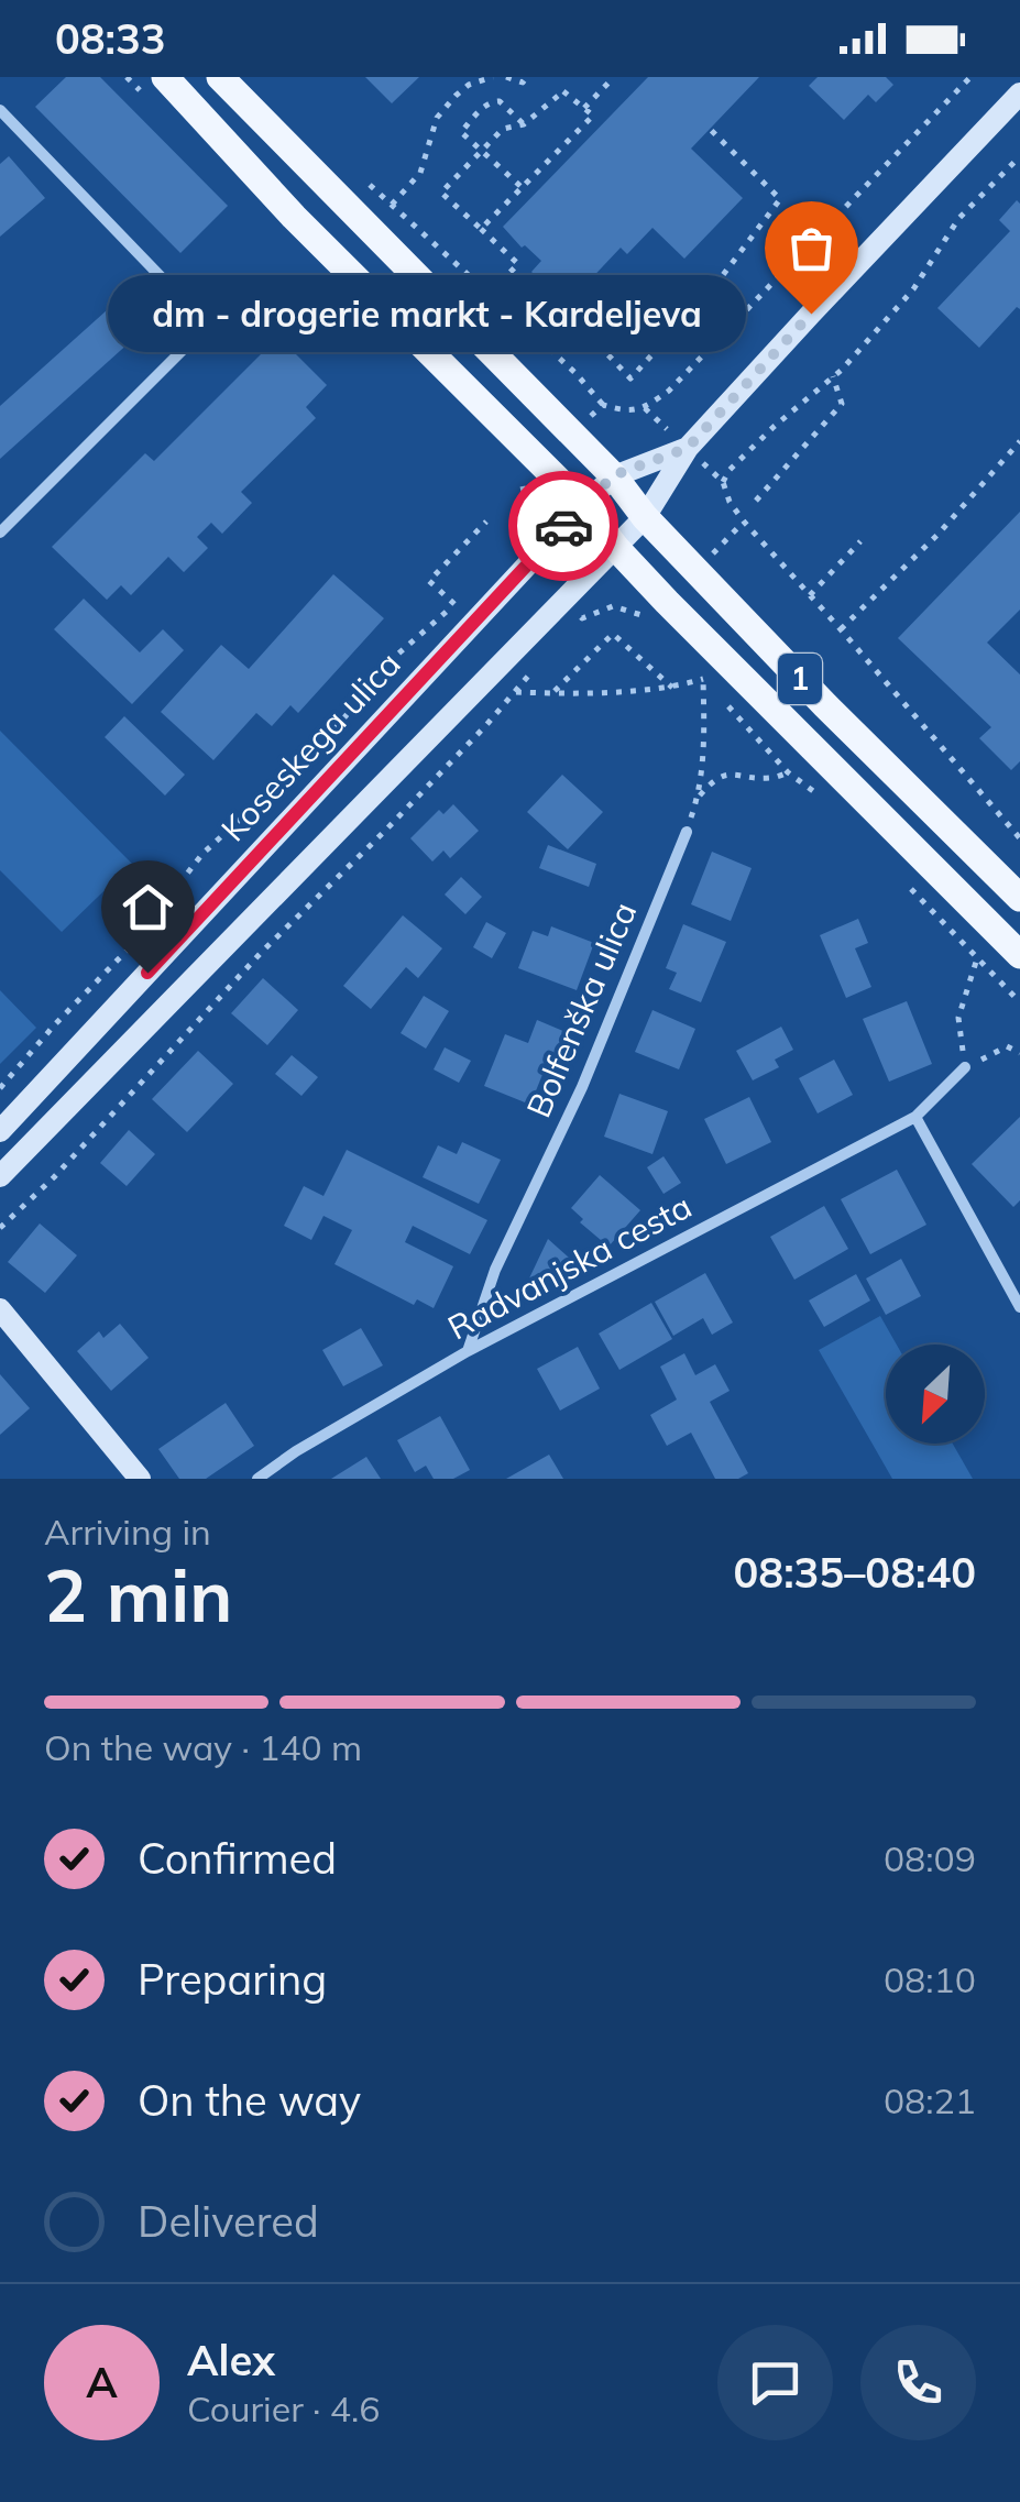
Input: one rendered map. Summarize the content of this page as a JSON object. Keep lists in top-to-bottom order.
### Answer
{
  "streets": {
    "main road": ["1"],
    "street": ["Koseskega ulica", "Bolfenška ulica", "Radvanjska cesta"]
  },
  "crossings": [
    ["1", "Koseskega ulica"],
    ["Bolfenška ulica", "Radvanjska cesta"]
  ],
  "places": ["dm - drogerie markt - Kardeljeva"],
  "north": "bottom left",
  "page": {
    "status": "08:33",
    "bubble": "dm - drogerie markt - Kardeljeva",
    "heading": ["2 min", "Arriving in", "08:35–08:40"],
    "panel": ["Alex", "Courier · 4.6"],
    "bar": "On the way · 140 m",
    "list": [
      ["Confirmed", "08:09"],
      ["Preparing", "08:10"],
      ["On the way", "08:21"],
      "Delivered"
    ],
    "round": "A"
  }
}
